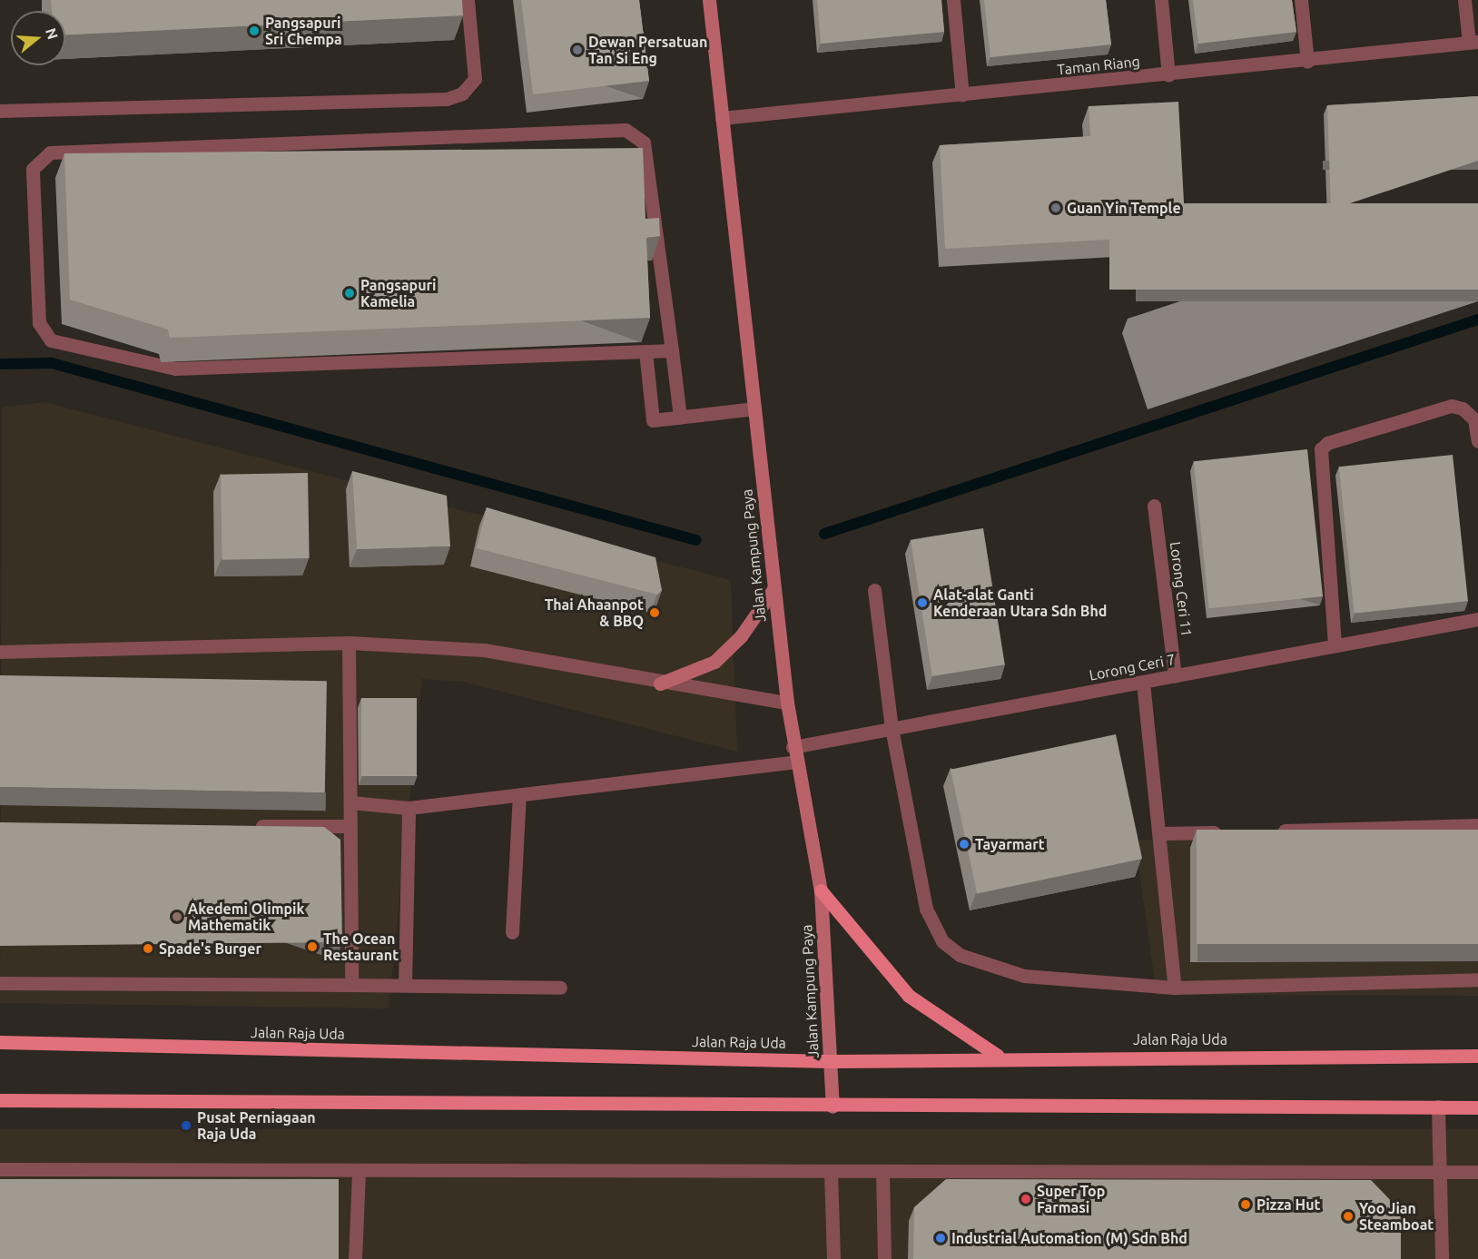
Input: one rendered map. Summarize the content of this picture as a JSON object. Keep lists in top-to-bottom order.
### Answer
{
  "streets": {
    "main road": ["Jalan Raja Uda"],
    "street": [
      "Taman Riang",
      "Jalan Kampung Paya",
      "Lorong Ceri 11",
      "Lorong Ceri 7"
    ]
  },
  "crossings": [
    ["Taman Riang", "Jalan Kampung Paya"],
    ["Jalan Kampung Paya", "Lorong Ceri 7"],
    ["Jalan Kampung Paya", "Jalan Raja Uda"],
    ["Lorong Ceri 11", "Lorong Ceri 7"]
  ],
  "places": [
    "Pangsapuri Sri Chempa",
    "Dewan Persatuan Tan Si Eng",
    "Guan Yin Temple",
    "Pangsapuri Kamelia",
    "Alat-alat Ganti Kenderaan Utara Sdn Bhd",
    "Thai Ahaanpot & BBQ",
    "Tayarmart",
    "Akedemi Olimpik Mathematik",
    "The Ocean Restaurant",
    "Spade's Burger",
    "Pusat Perniagaan Raja Uda",
    "Super Top Farmasi",
    "Pizza Hut",
    "Yoo Jian Steamboat",
    "Industrial Automation (M) Sdn Bhd"
  ],
  "north": "right"
}
